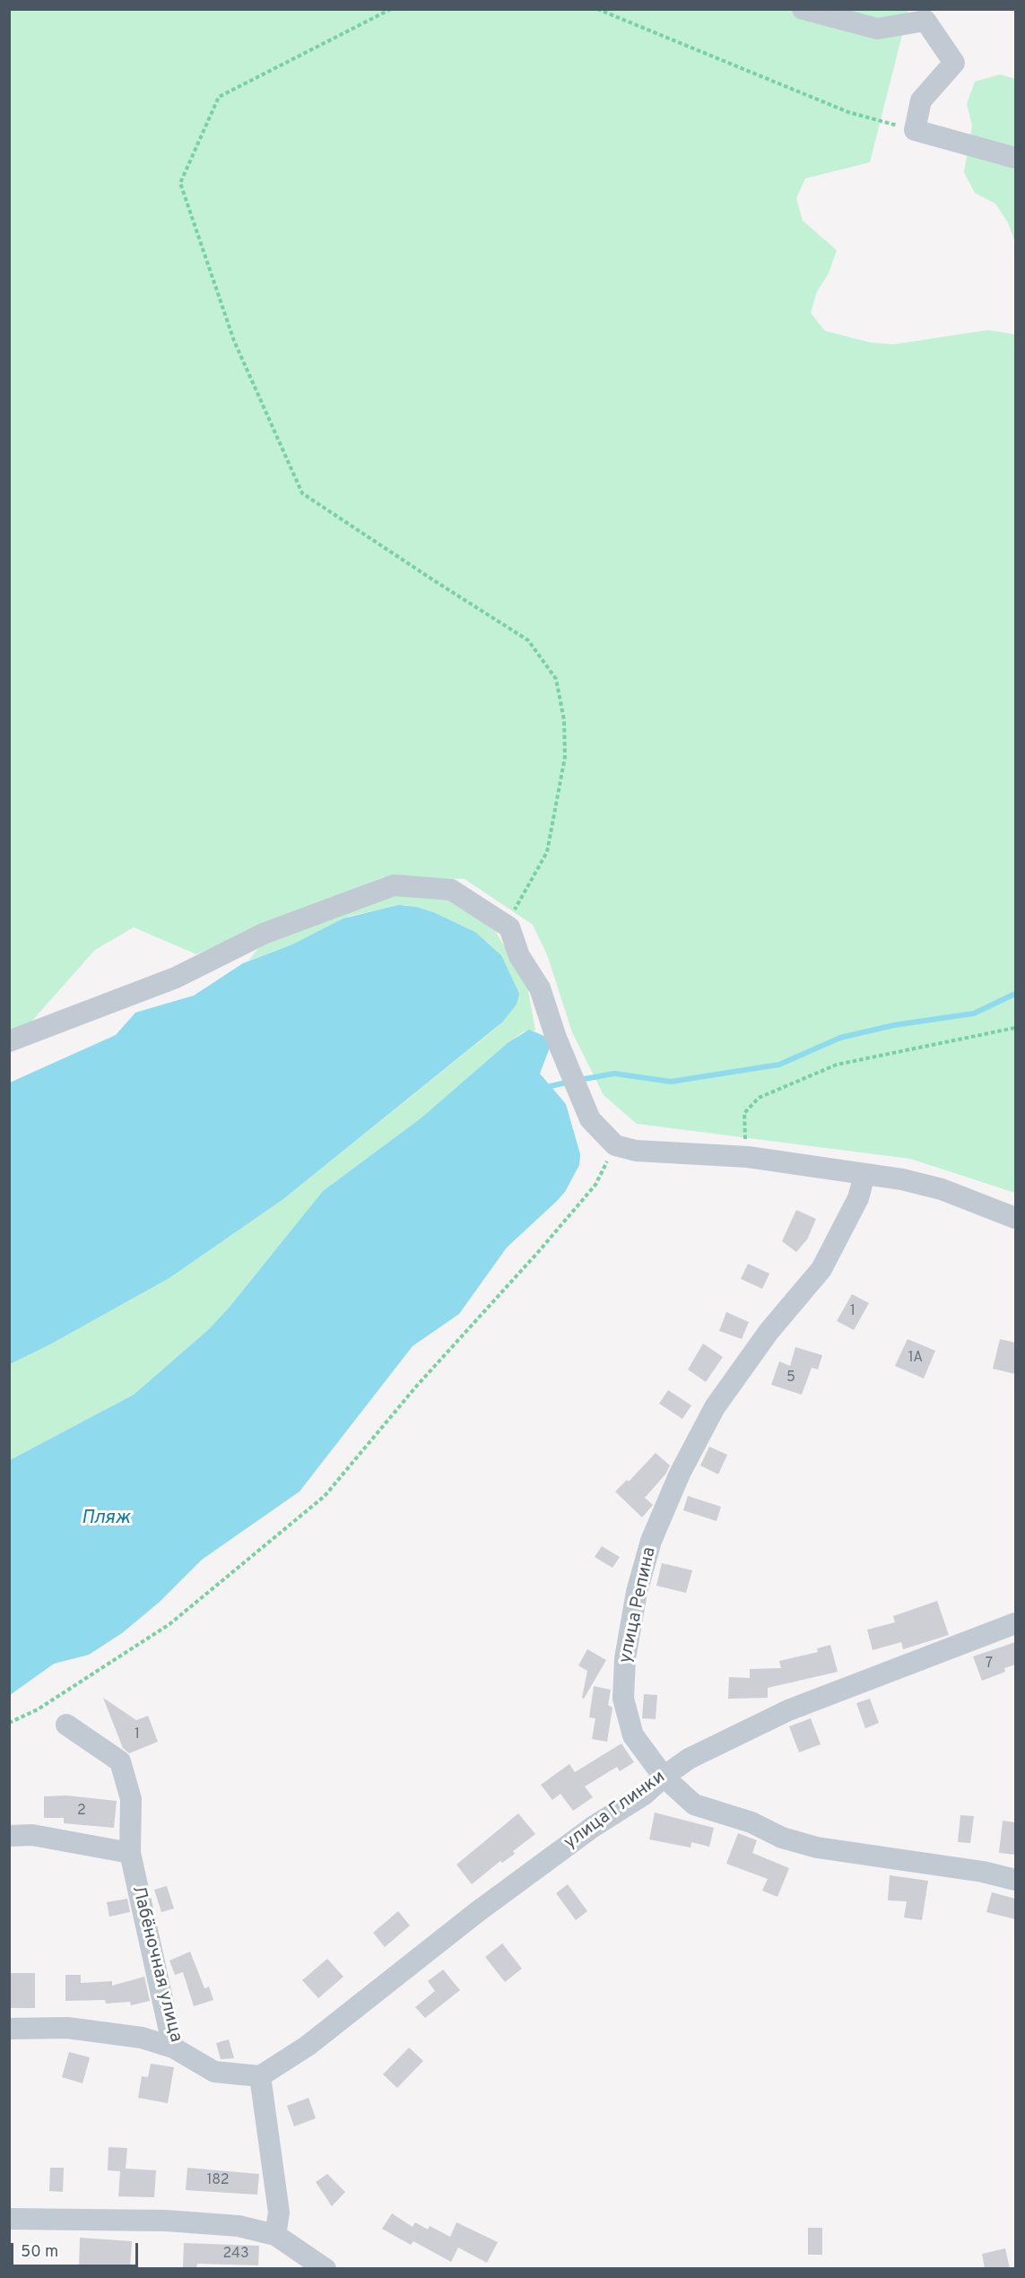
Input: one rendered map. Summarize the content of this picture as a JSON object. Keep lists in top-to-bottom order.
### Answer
{
  "streets": {
    "street": ["улица Репина", "улица Глинки", "Лабёночная улица"]
  },
  "crossings": [
    ["улица Репина", "улица Глинки"],
    ["улица Глинки", "Лабёночная улица"]
  ],
  "water": ["Пляж"],
  "house_numbers": [
    "1",
    "1А",
    "5",
    "7",
    "1",
    "2",
    "182",
    "243"
  ],
  "scale_bar": "50 m"
}
